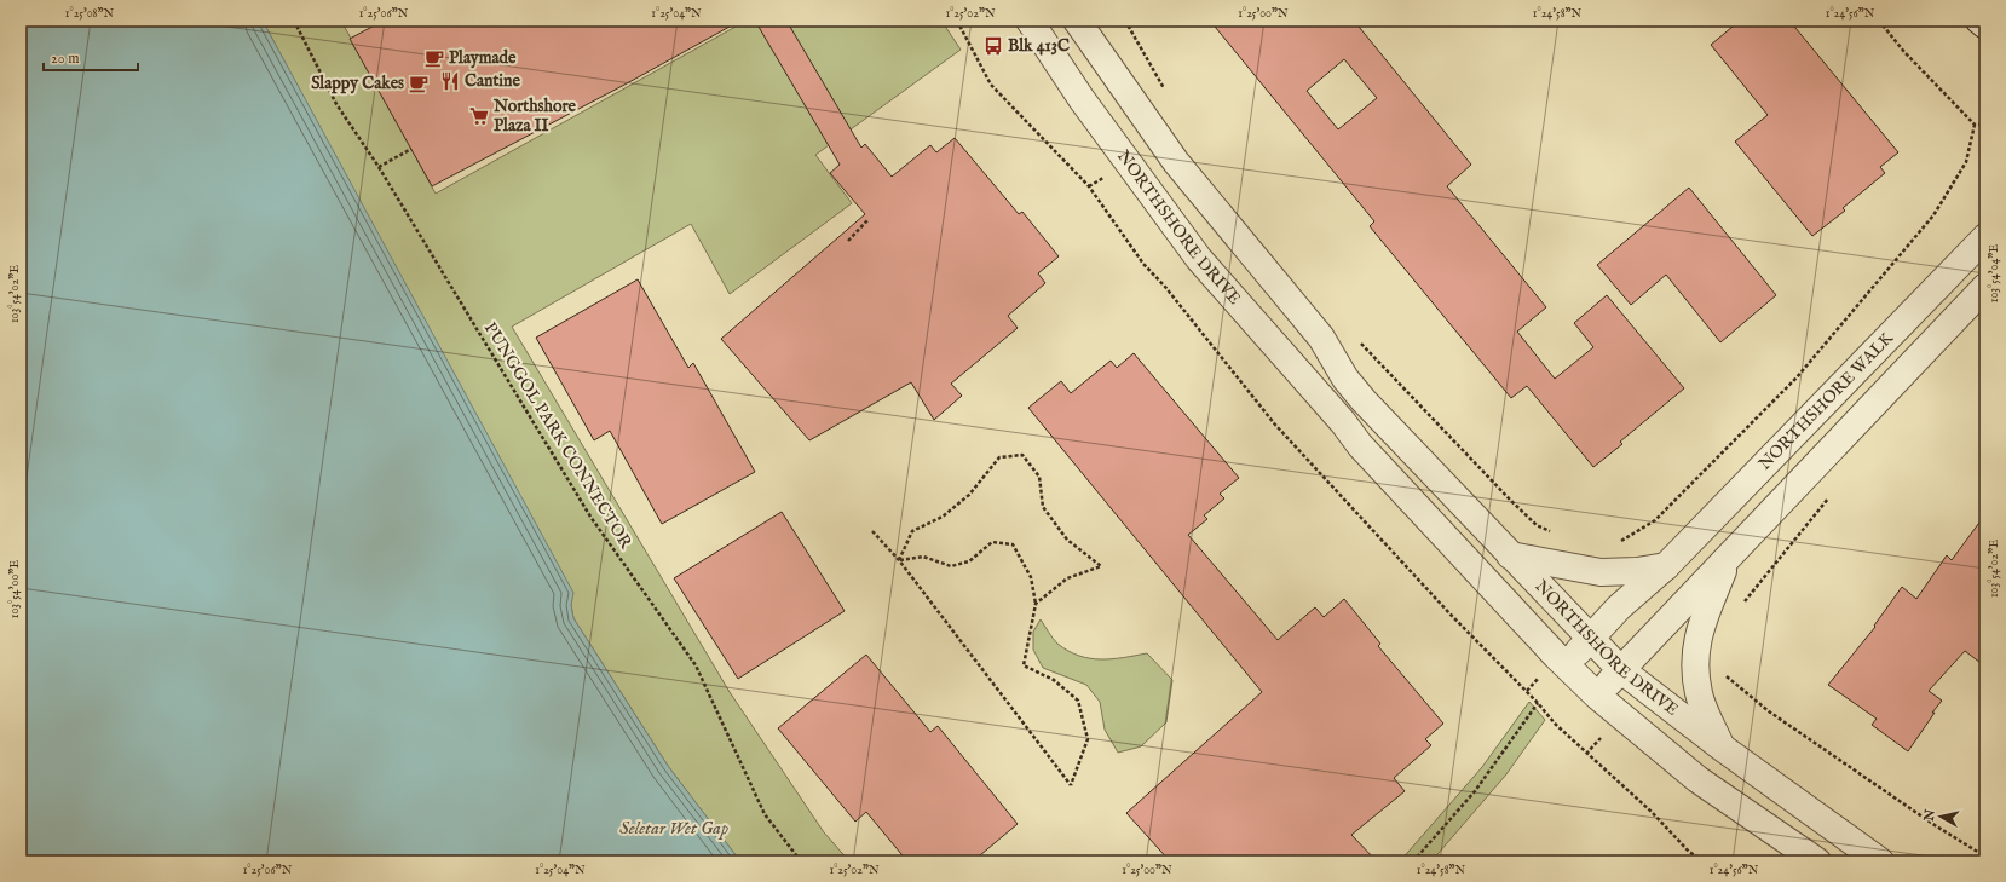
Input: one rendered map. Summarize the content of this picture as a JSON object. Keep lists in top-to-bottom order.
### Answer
{
  "streets": {
    "street": ["NORTHSHORE DRIVE", "NORTHSHORE WALK"],
    "path": ["PUNGGOL PARK CONNECTOR"]
  },
  "crossings": [
    ["NORTHSHORE DRIVE", "NORTHSHORE WALK"]
  ],
  "water": ["Seletar Wet Gap"],
  "places": {
    "bus stop": ["Blk 413C"],
    "cafe": ["Playmade", "Slappy Cakes"],
    "restaurant": ["Cantine"],
    "supermarket": ["Northshore Plaza II"]
  },
  "scale_bar": "20 m",
  "north": "left",
  "coordinates": [
    "1°25'08\"N",
    "1°25'06\"N",
    "1°25'04\"N",
    "1°25'02\"N",
    "1°25'00\"N",
    "1°24'58\"N",
    "1°24'56\"N",
    "103°54'04\"E",
    "103°54'02\"E",
    "103°54'00\"E"
  ]
}
